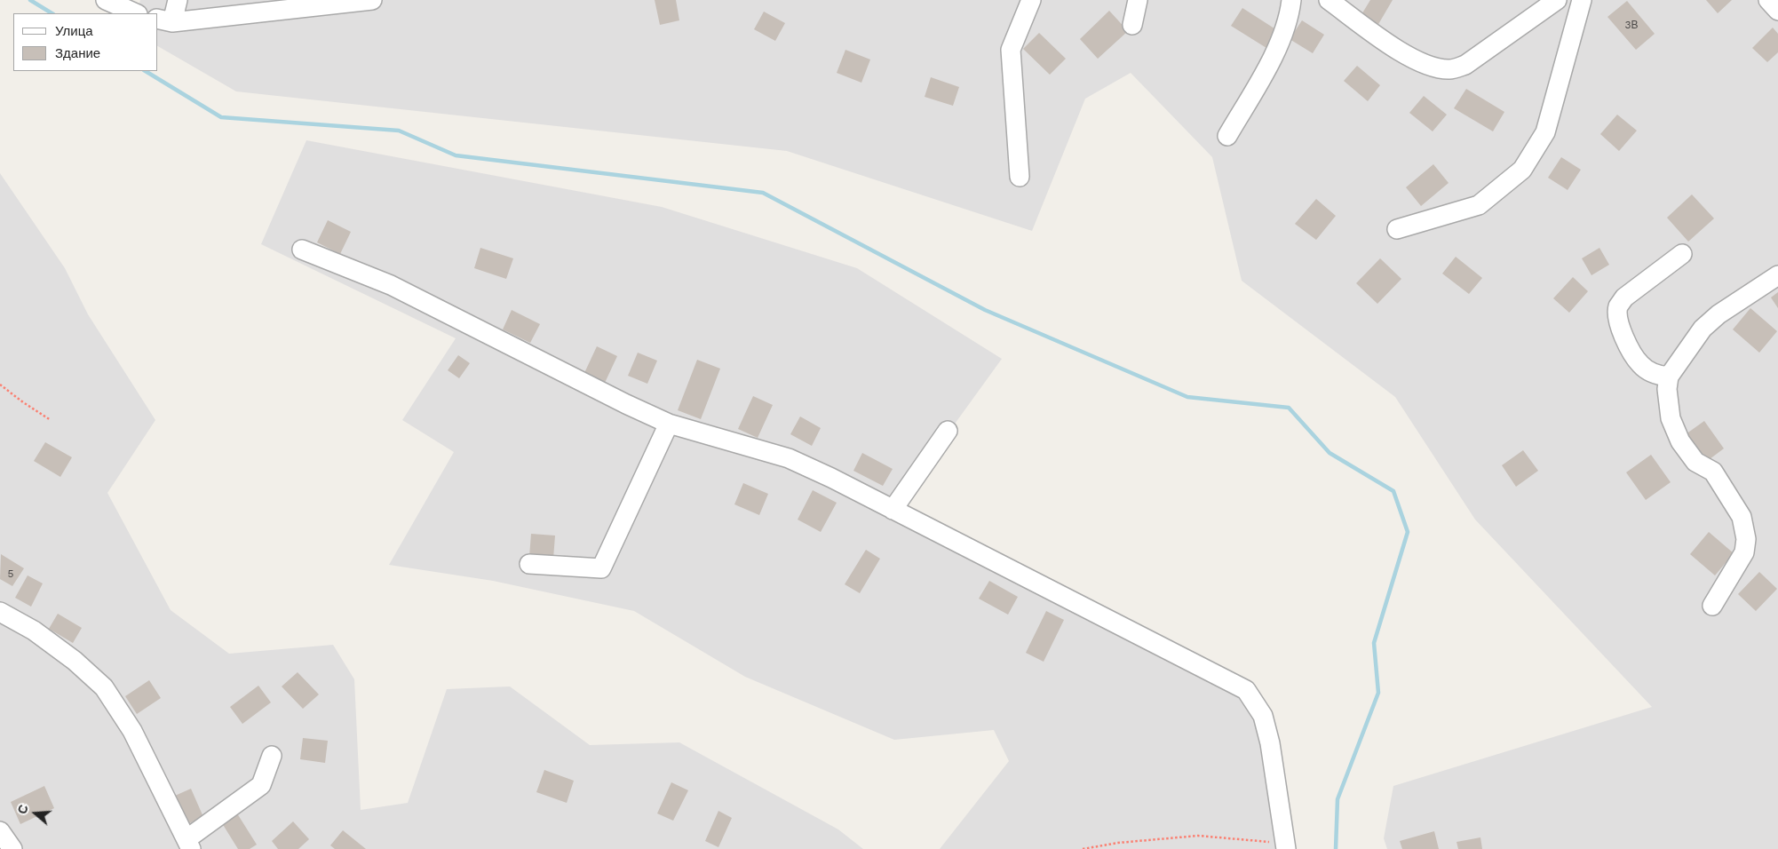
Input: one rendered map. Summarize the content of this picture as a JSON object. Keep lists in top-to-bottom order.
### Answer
{
  "house_numbers": ["3В", "5"],
  "legend": ["Улица", "Здание"],
  "north": "left"
}
